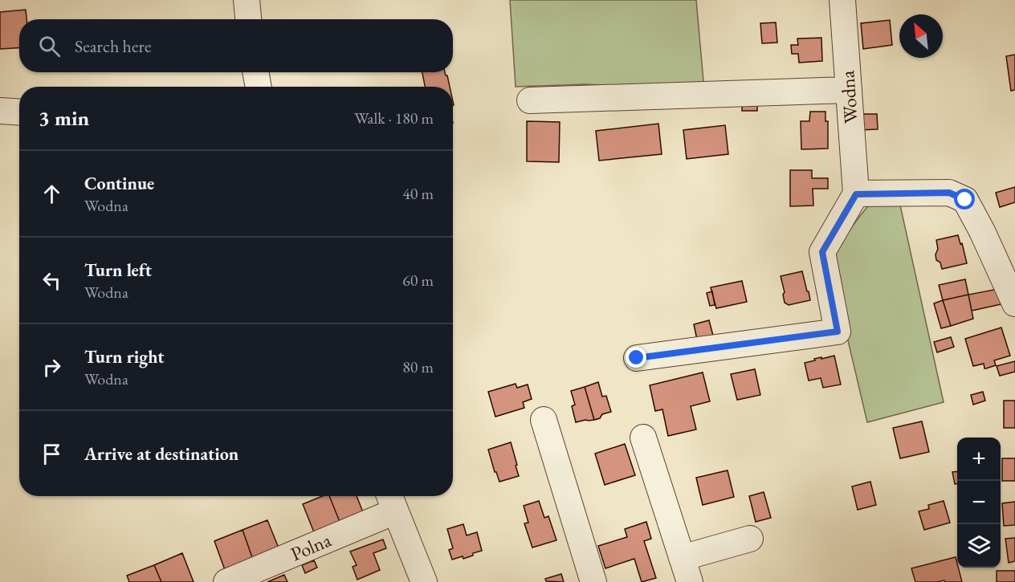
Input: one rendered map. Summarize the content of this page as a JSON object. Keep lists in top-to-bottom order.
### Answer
{
  "streets": {
    "street": ["Wodna", "Polna"]
  },
  "north": "top left",
  "page": {
    "search": "Search here",
    "heading": ["3 min", "Walk · 180 m"],
    "list": [
      ["Continue", "Wodna", "40 m"],
      ["Turn left", "Wodna", "60 m"],
      ["Turn right", "Wodna", "80 m"],
      "Arrive at destination"
    ],
    "map_buttons": ["+", "−"]
  }
}
